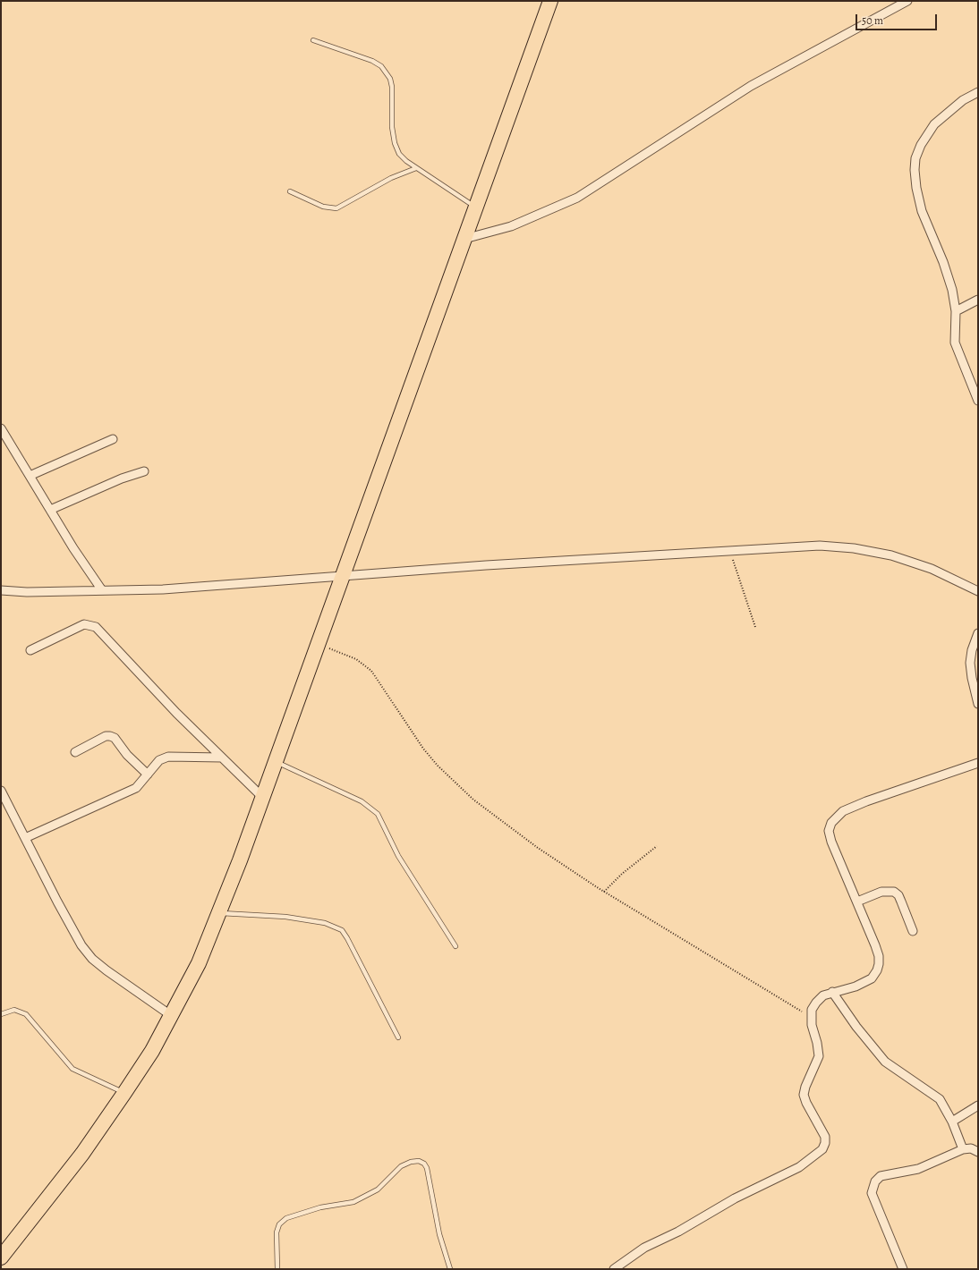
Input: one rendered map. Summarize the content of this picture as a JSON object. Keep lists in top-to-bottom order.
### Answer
{
  "scale_bar": "50 m"
}
